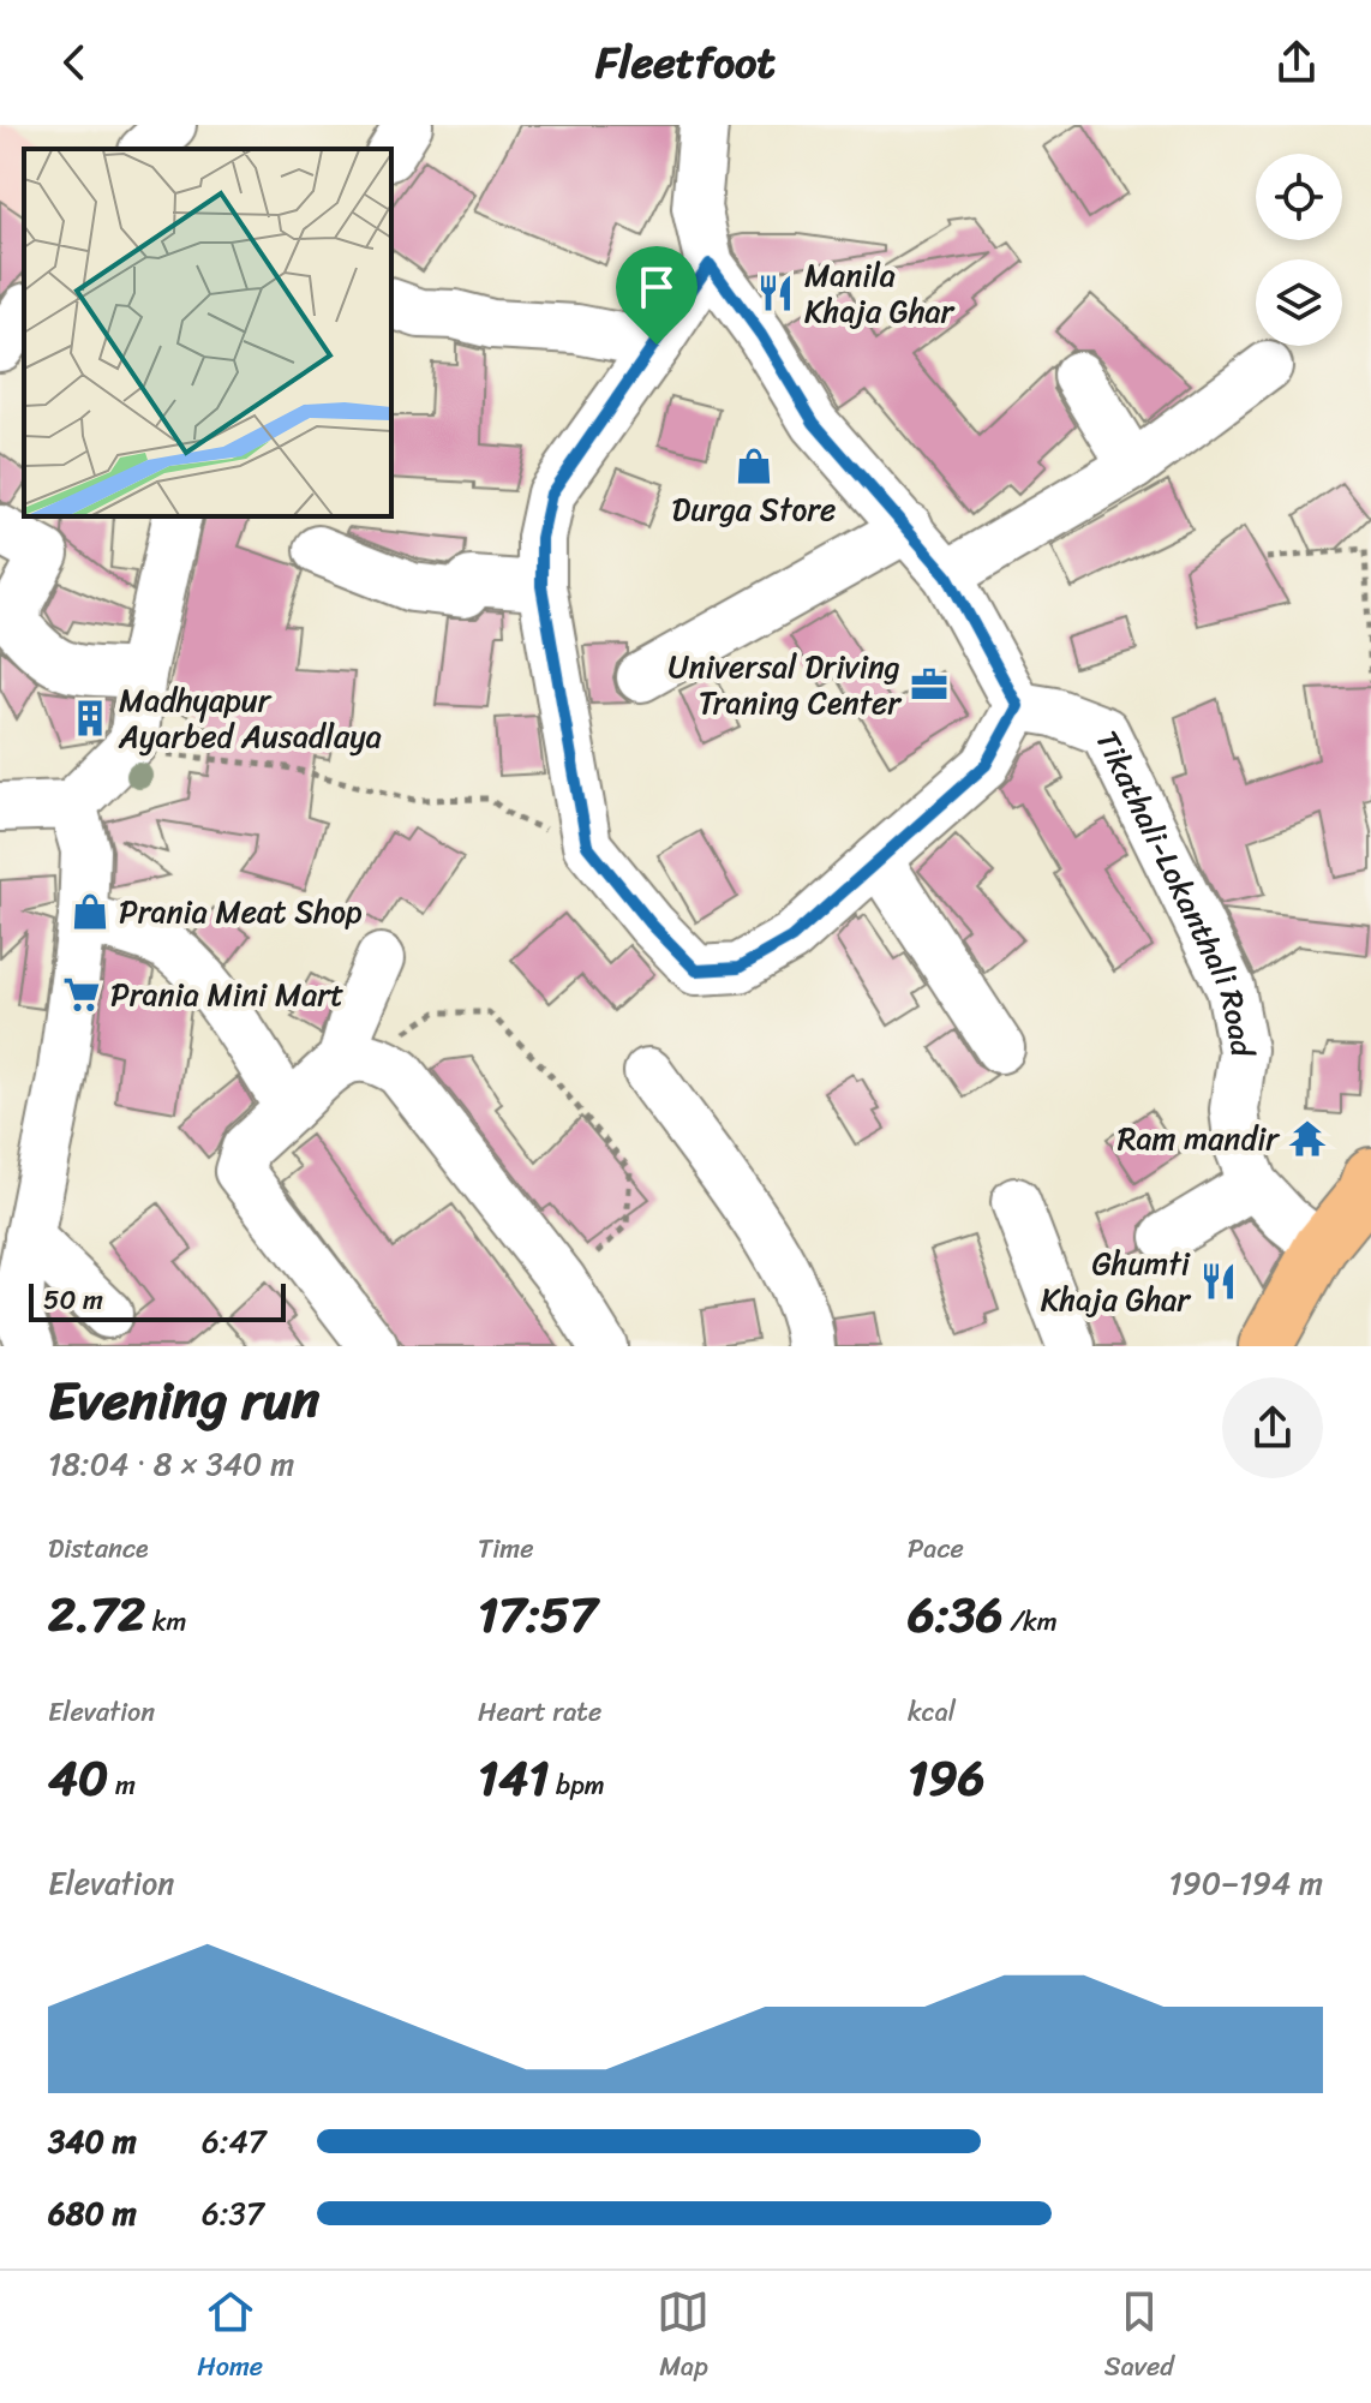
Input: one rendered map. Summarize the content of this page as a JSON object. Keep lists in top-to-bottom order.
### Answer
{
  "streets": {
    "street": ["Tikathali-Lokanthali Road"]
  },
  "places": {
    "restaurant": ["Manila Khaja Ghar", "Ghumti Khaja Ghar"],
    "shop": ["Durga Store", "Prania Meat Shop"],
    "office": ["Universal Driving Traning Center"],
    "building": ["Madhyapur Ayarbed Ausadlaya"],
    "supermarket": ["Prania Mini Mart"],
    "temple": ["Ram mandir"]
  },
  "scale_bar": "50 m",
  "page": {
    "header": "Fleetfoot",
    "scale": "50 m",
    "heading": ["Evening run", "18:04 · 8 × 340 m"],
    "stats": [
      ["Distance", "2.72 km"],
      ["Time", "17:57"],
      ["Pace", "6:36 /km"],
      ["Elevation", "40 m"],
      ["Heart rate", "141 bpm"],
      ["kcal", "196"]
    ],
    "chart": ["Elevation", "190–194 m"],
    "list": [
      {
        "name": "340 m",
        "note": "6:47"
      },
      {
        "name": "680 m",
        "note": "6:37"
      }
    ],
    "tabs": ["Home", "Map", "Saved"]
  }
}
